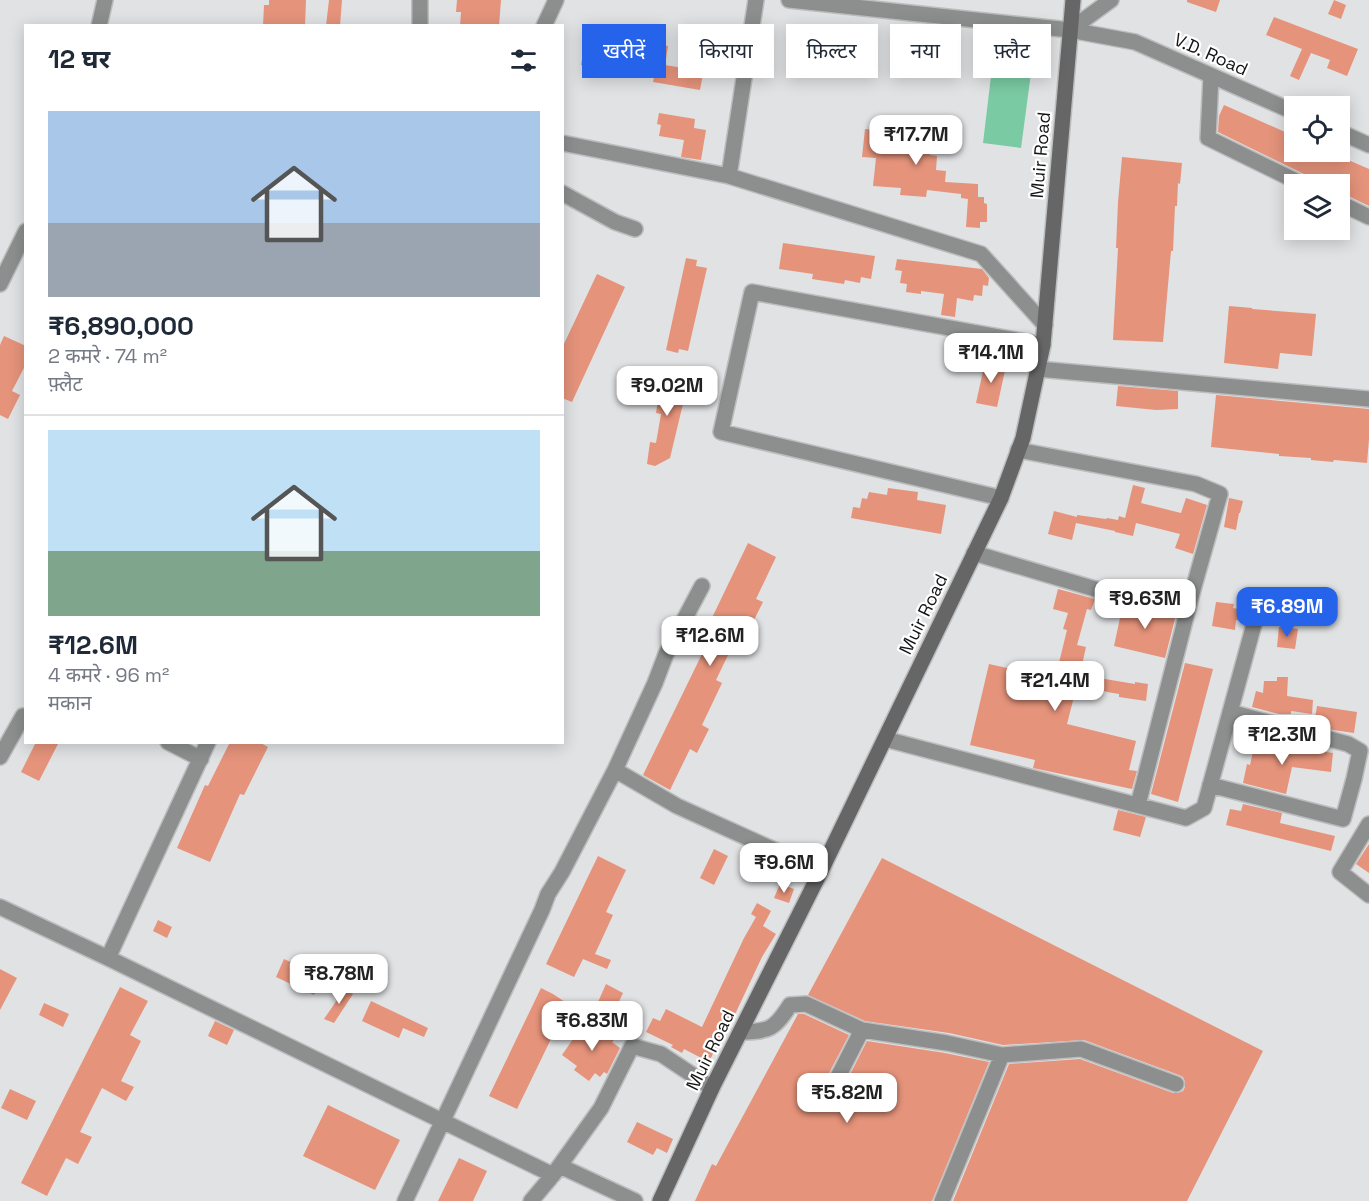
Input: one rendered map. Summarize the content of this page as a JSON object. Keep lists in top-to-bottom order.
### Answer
{
  "streets": {
    "main road": ["Muir Road"],
    "street": ["V.D. Road"]
  },
  "crossings": [
    ["V.D. Road", "Muir Road"]
  ],
  "page": {
    "chip": [
      "खरीदें",
      "किराया",
      "फ़िल्टर",
      "नया",
      "फ़्लैट"
    ],
    "heading": "12 घर",
    "list": [
      {
        "name": "₹6,890,000",
        "note": "2 कमरे · 74 m² · फ़्लैट"
      },
      {
        "name": "₹12.6M",
        "note": "4 कमरे · 96 m² · मकान"
      }
    ],
    "price": [
      "₹17.7M",
      "₹14.1M",
      "₹9.02M",
      "₹9.63M",
      "₹6.89M",
      "₹12.6M",
      "₹21.4M",
      "₹12.3M",
      "₹9.6M",
      "₹8.78M",
      "₹6.83M",
      "₹5.82M"
    ]
  }
}
